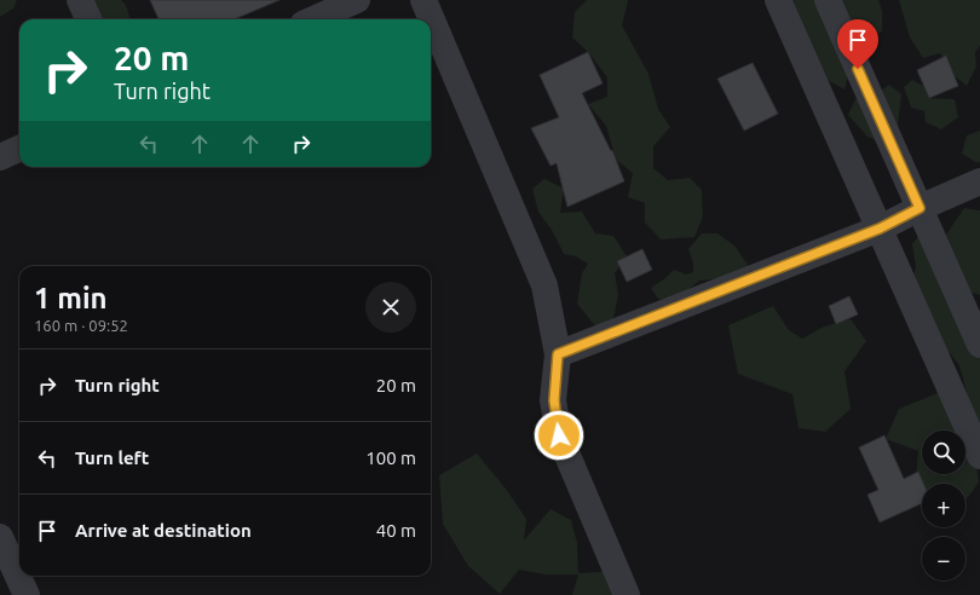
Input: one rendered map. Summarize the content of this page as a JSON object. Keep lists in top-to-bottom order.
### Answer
{
  "page": {
    "turn": ["20 m", "Turn right"],
    "heading": ["1 min", "160 m · 09:52"],
    "list": [
      {
        "name": "Turn right",
        "value": "20 m"
      },
      {
        "name": "Turn left",
        "value": "100 m"
      },
      {
        "name": "Arrive at destination",
        "value": "40 m"
      }
    ],
    "map_buttons": ["+", "−"]
  }
}
